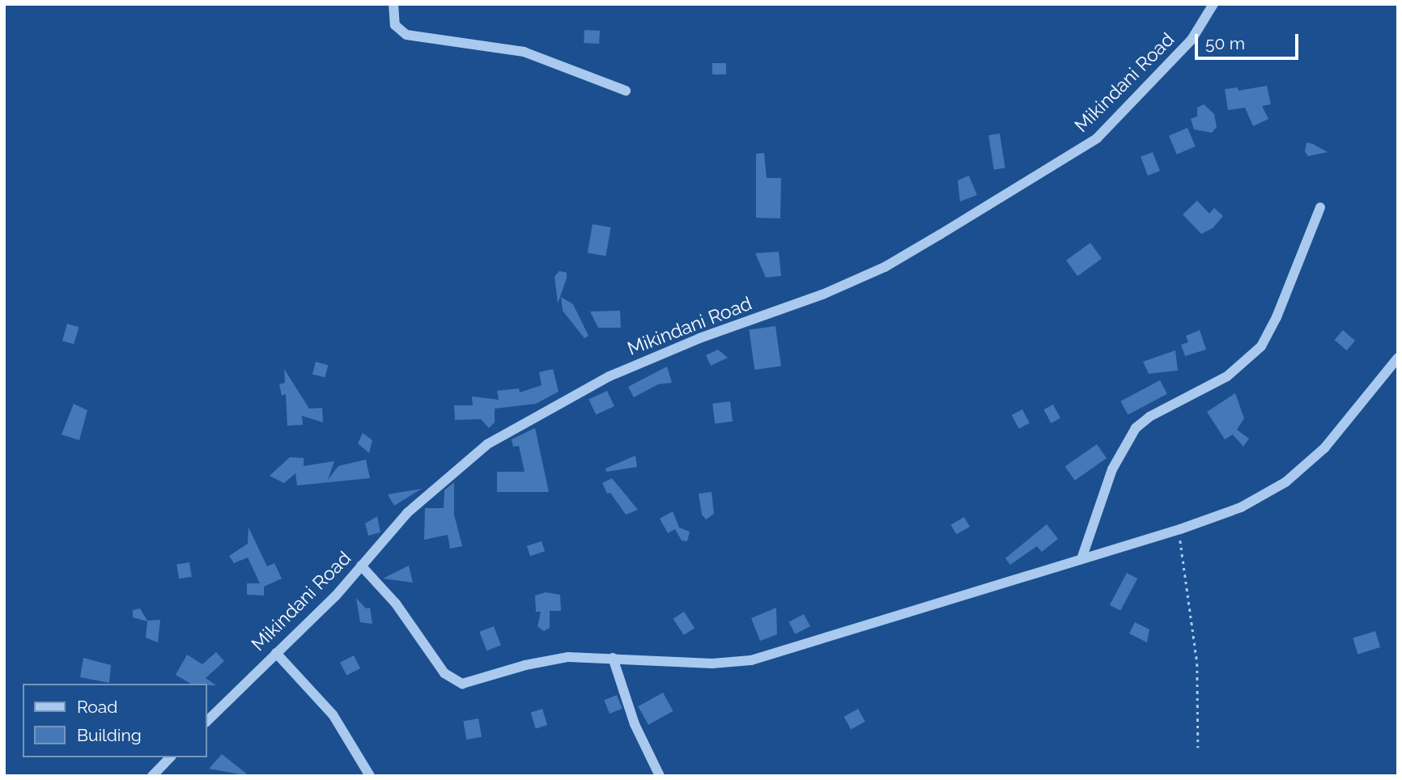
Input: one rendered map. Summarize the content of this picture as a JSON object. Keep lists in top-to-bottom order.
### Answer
{
  "streets": {
    "street": ["Mikindani Road"]
  },
  "legend": ["Road", "Building"],
  "scale_bar": "50 m"
}
